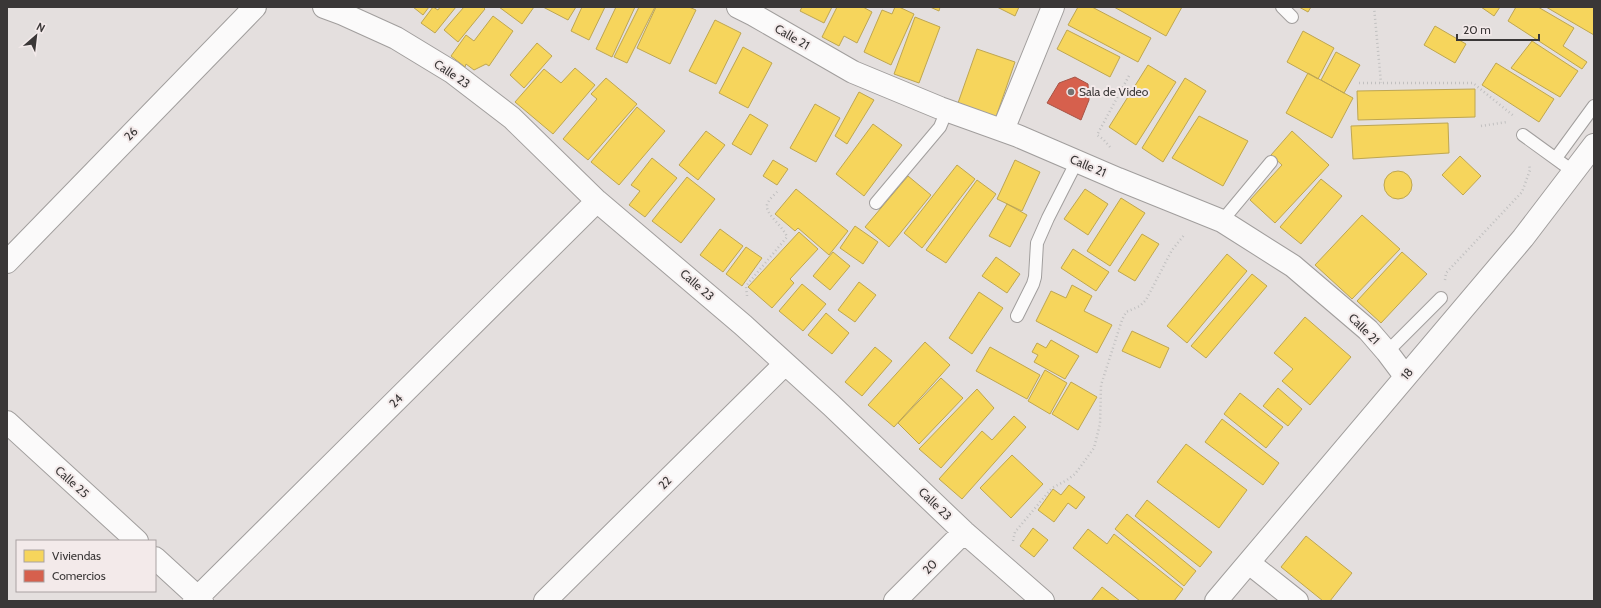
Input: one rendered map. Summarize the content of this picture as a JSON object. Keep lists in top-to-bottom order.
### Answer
{
  "streets": {
    "street": [
      "Calle 21",
      "Calle 23",
      "26",
      "18",
      "24",
      "Calle 25",
      "22",
      "20"
    ]
  },
  "crossings": [
    ["Calle 21", "18"],
    ["Calle 23", "24"],
    ["Calle 23", "22"],
    ["Calle 23", "20"]
  ],
  "places": ["Sala de Video"],
  "legend": ["Viviendas", "Comercios"],
  "scale_bar": "20 m",
  "north": "top right"
}
